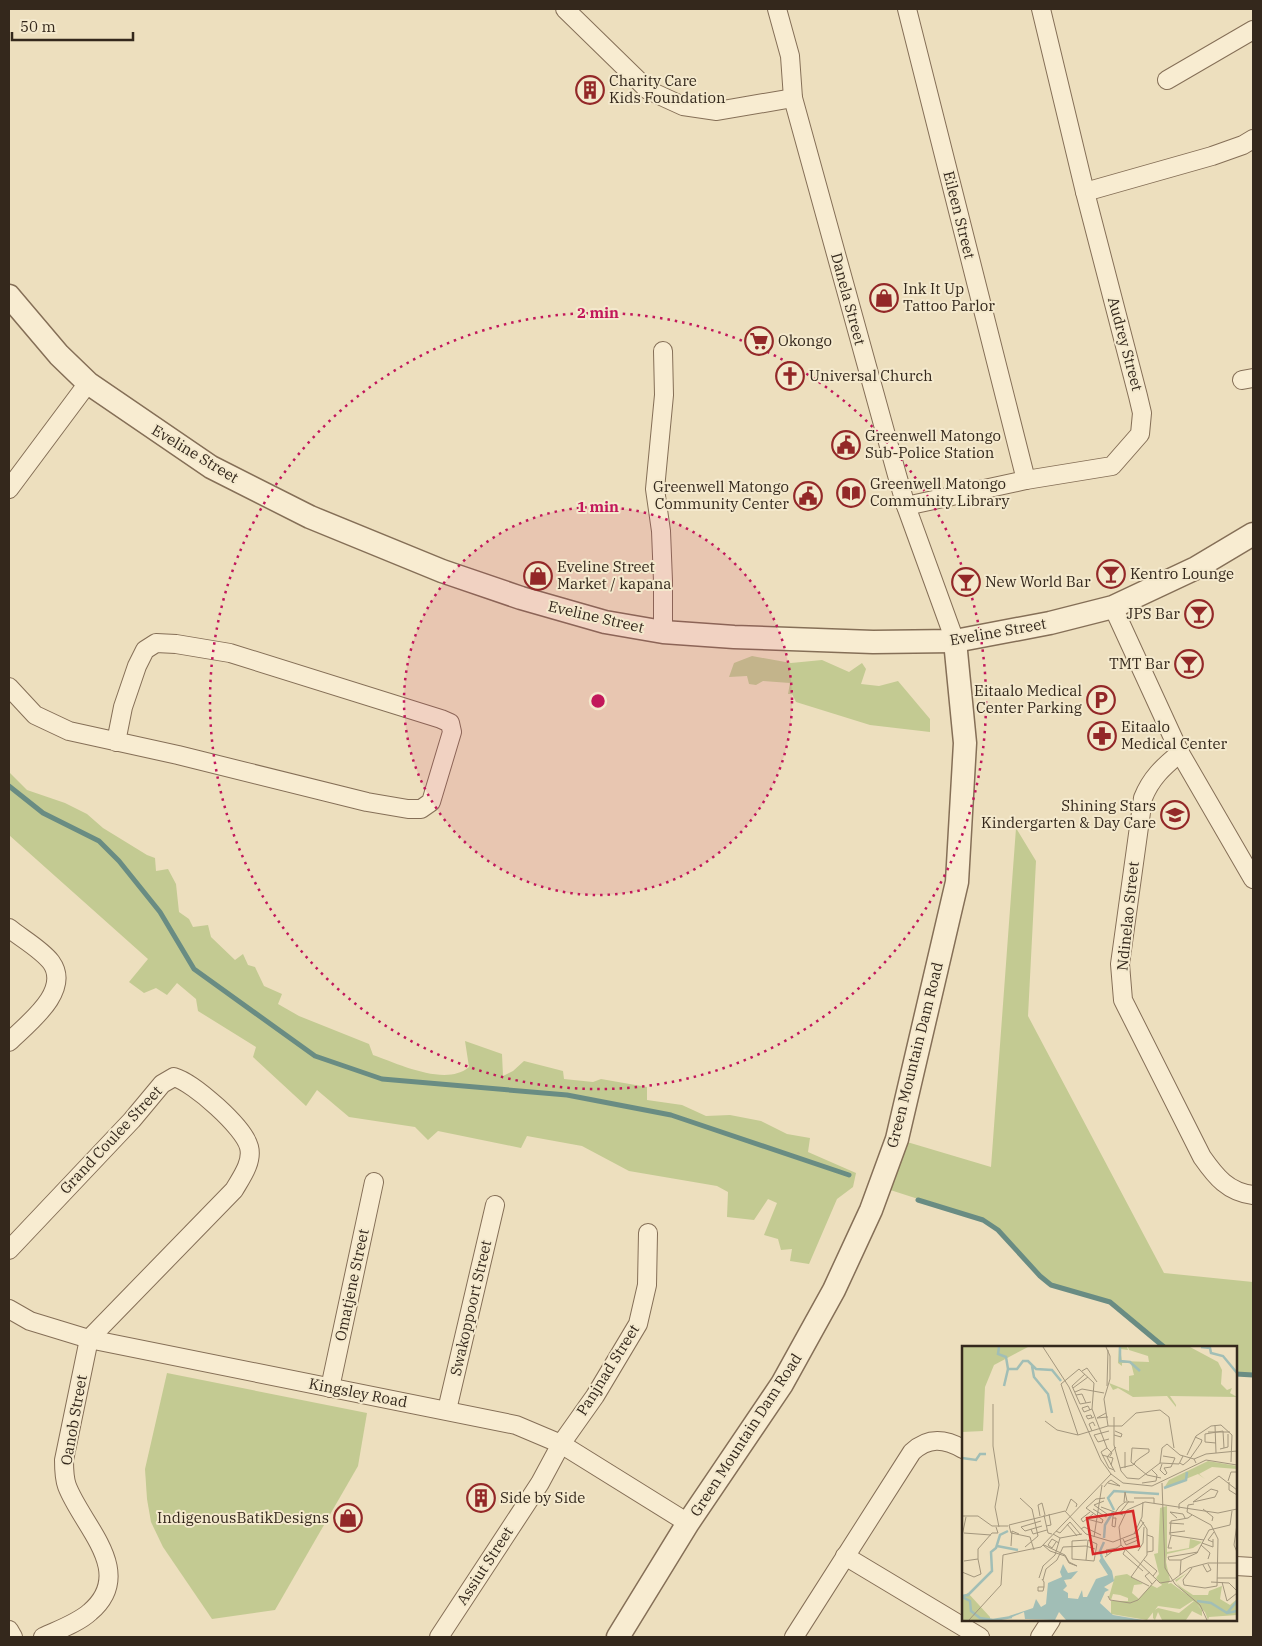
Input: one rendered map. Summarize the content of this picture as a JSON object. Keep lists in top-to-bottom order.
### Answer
{
  "streets": {
    "street": [
      "Eileen Street",
      "Danela Street",
      "Audrey Street",
      "Eveline Street",
      "Ndinelao Street",
      "Green Mountain Dam Road",
      "Grand Coulee Street",
      "Omatjene Street",
      "Swakoppoort Street",
      "Panjnad Street",
      "Kingsley Road",
      "Oanob Street",
      "Assiut Street"
    ]
  },
  "crossings": [
    ["Eileen Street", "Audrey Street"],
    ["Danela Street", "Audrey Street"],
    ["Danela Street", "Eveline Street"],
    ["Danela Street", "Green Mountain Dam Road"],
    ["Eveline Street", "Green Mountain Dam Road"],
    ["Green Mountain Dam Road", "Kingsley Road"],
    ["Grand Coulee Street", "Kingsley Road"],
    ["Grand Coulee Street", "Oanob Street"],
    ["Omatjene Street", "Kingsley Road"],
    ["Swakoppoort Street", "Kingsley Road"],
    ["Panjnad Street", "Kingsley Road"],
    ["Panjnad Street", "Assiut Street"],
    ["Kingsley Road", "Oanob Street"],
    ["Kingsley Road", "Assiut Street"]
  ],
  "places": {
    "building": ["Charity Care Kids Foundation", "Side by Side"],
    "shop": ["Ink It Up Tattoo Parlor", "Eveline Street Market / kapana", "IndigenousBatikDesigns"],
    "supermarket": ["Okongo"],
    "church": ["Universal Church"],
    "public building": ["Greenwell Matongo Sub-Police Station", "Greenwell Matongo Community Center"],
    "library": ["Greenwell Matongo Community Library"],
    "bar": [
      "Kentro Lounge",
      "New World Bar",
      "JPS Bar",
      "TMT Bar"
    ],
    "parking": ["Eitaalo Medical Center Parking"],
    "pharmacy": ["Eitaalo Medical Center"],
    "school or university": ["Shining Stars Kindergarten & Day Care"]
  },
  "scale_bar": "50 m",
  "rings": ["2 min", "1 min"]
}
